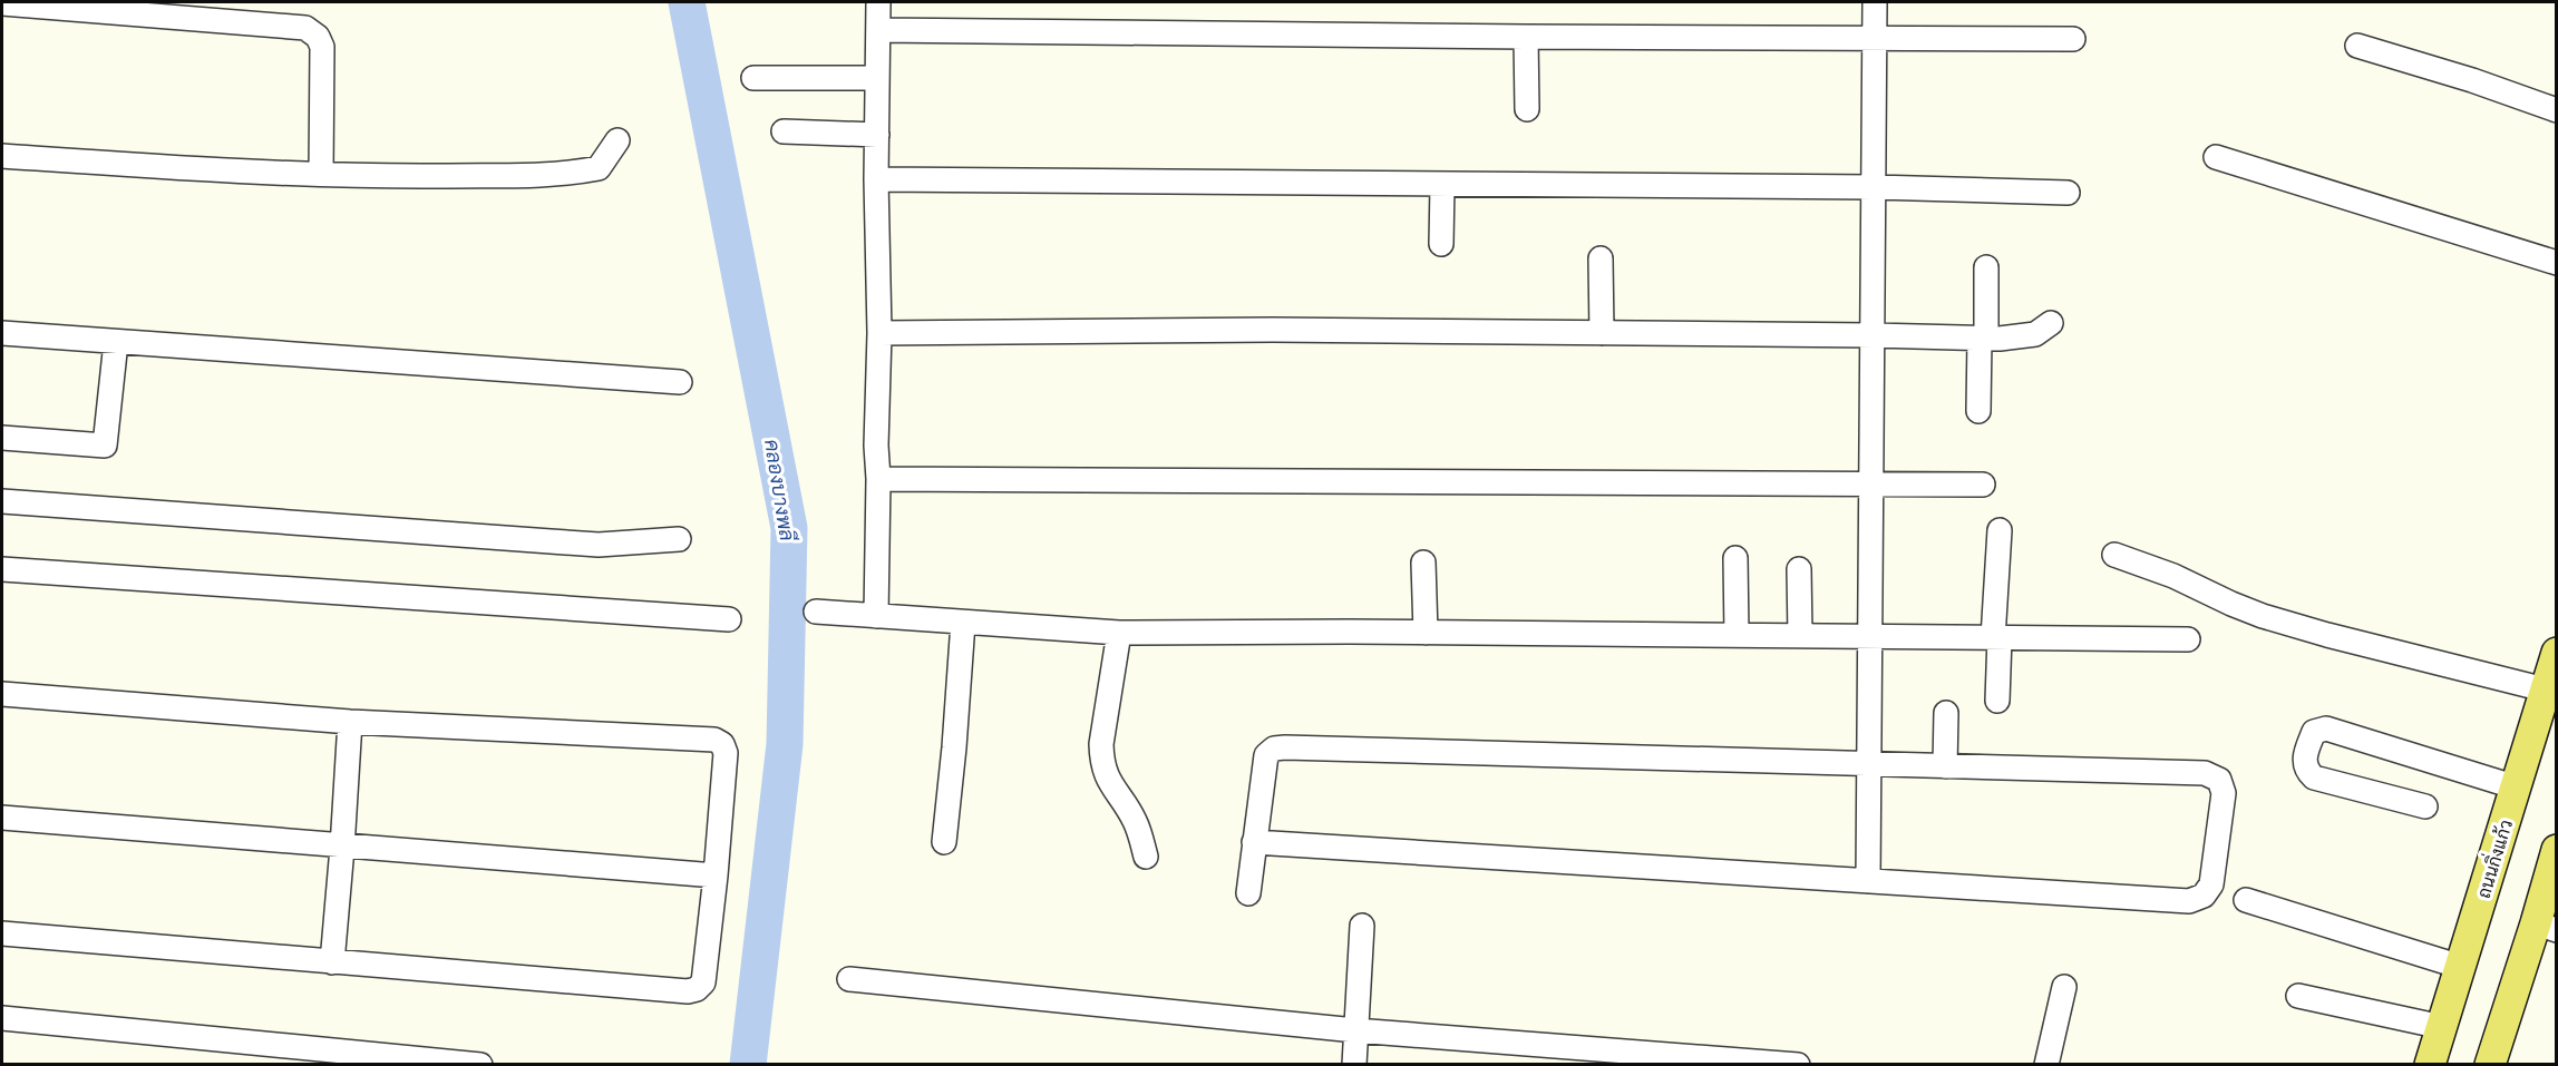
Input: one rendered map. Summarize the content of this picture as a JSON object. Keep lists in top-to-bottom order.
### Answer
{
  "streets": {
    "main road": ["ถนนกิ่งแก้ว"]
  },
  "water": ["คลองบางพลี"]
}
